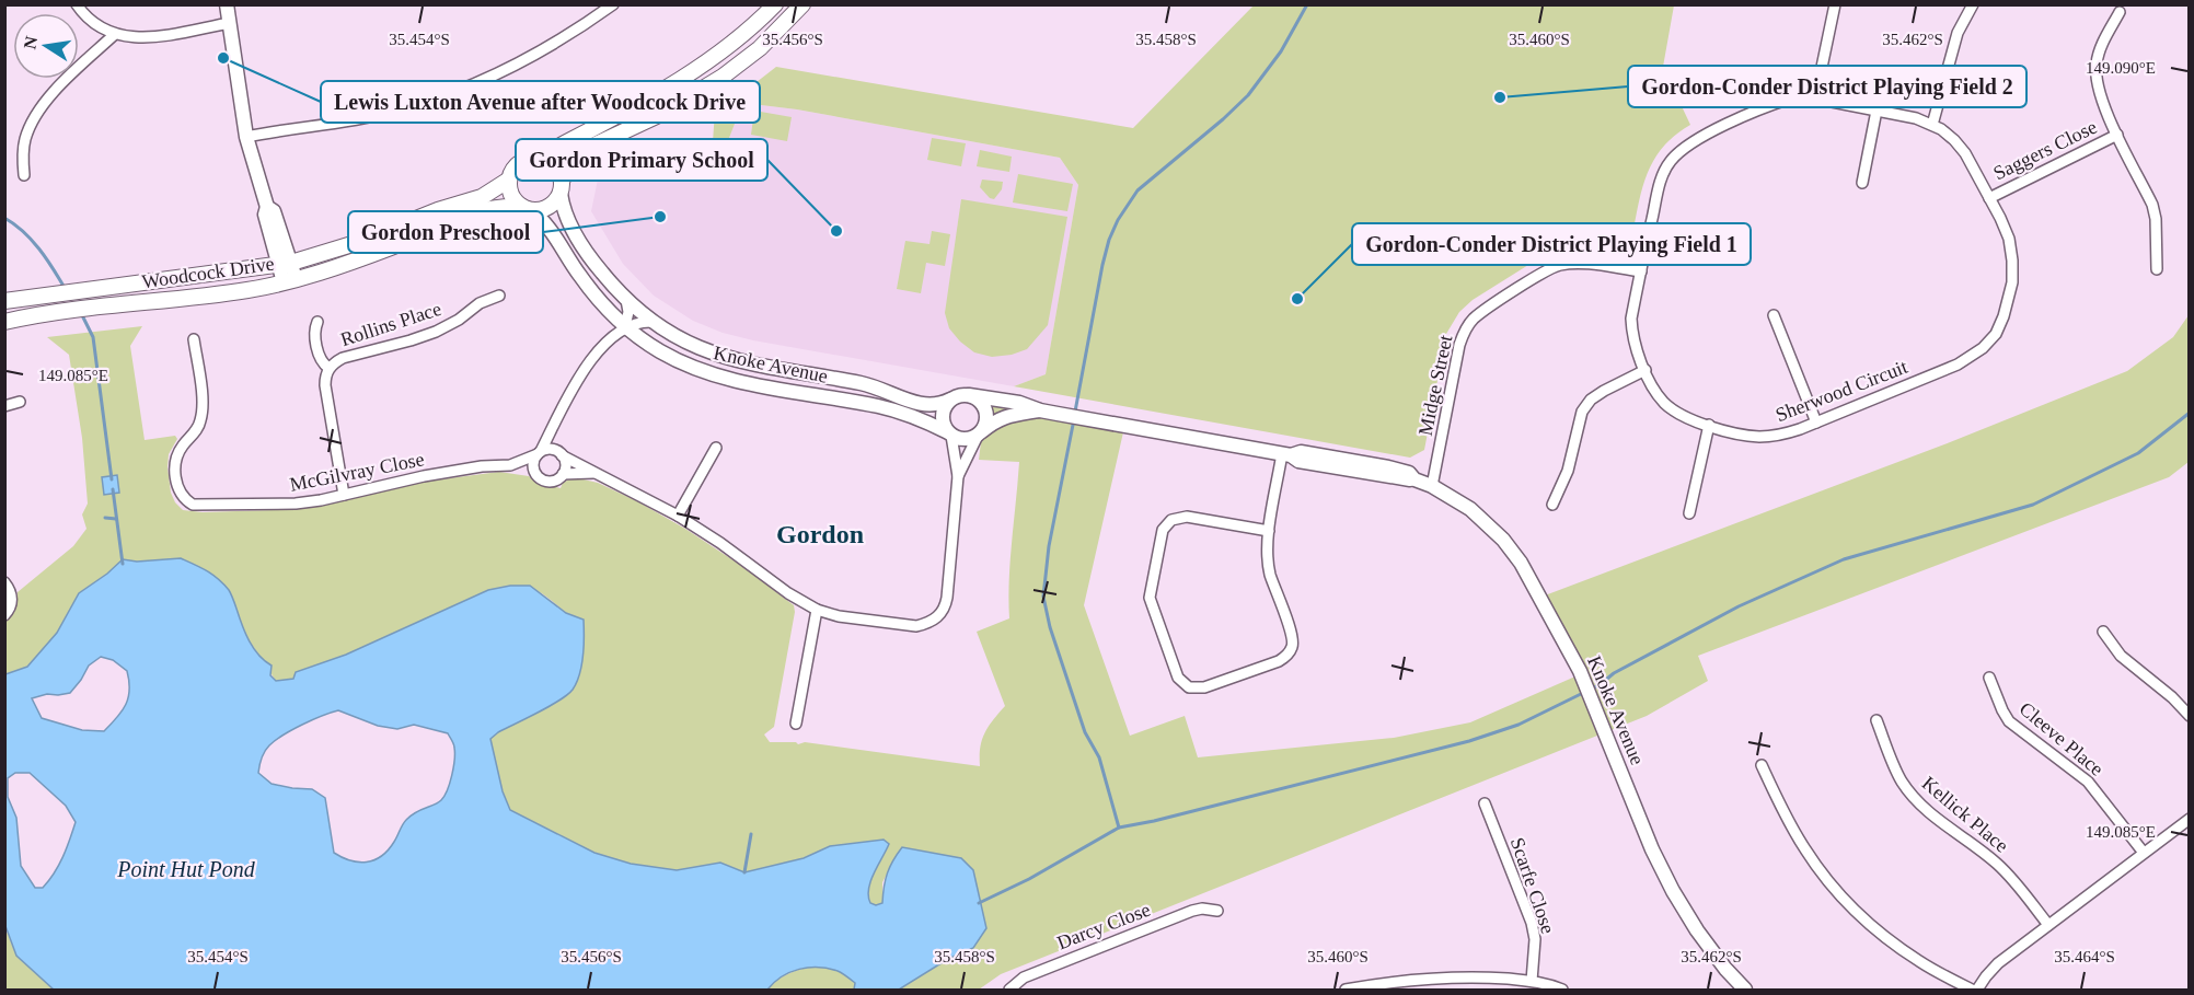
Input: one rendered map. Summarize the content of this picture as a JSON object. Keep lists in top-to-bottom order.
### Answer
{
  "streets": {
    "main road": ["Woodcock Drive"],
    "street": [
      "Saggers Close",
      "Rollins Place",
      "Knoke Avenue",
      "Midge Street",
      "Sherwood Circuit",
      "McGilvray Close",
      "Cleeve Place",
      "Kellick Place",
      "Scarfe Close",
      "Darcy Close"
    ]
  },
  "crossings": [
    ["Saggers Close", "Sherwood Circuit"],
    ["Woodcock Drive", "Knoke Avenue"],
    ["Rollins Place", "McGilvray Close"],
    ["Knoke Avenue", "Midge Street"],
    ["Midge Street", "Sherwood Circuit"]
  ],
  "districts": ["Gordon"],
  "water": ["Point Hut Pond"],
  "places": [
    "Lewis Luxton Avenue after Woodcock Drive",
    "Gordon-Conder District Playing Field 2",
    "Gordon Preschool",
    "Gordon Primary School",
    "Gordon-Conder District Playing Field 1"
  ],
  "north": "left",
  "coordinates": [
    "35.454°S",
    "35.456°S",
    "35.458°S",
    "35.460°S",
    "35.462°S",
    "149.090°E",
    "149.085°E",
    "35.464°S"
  ]
}
